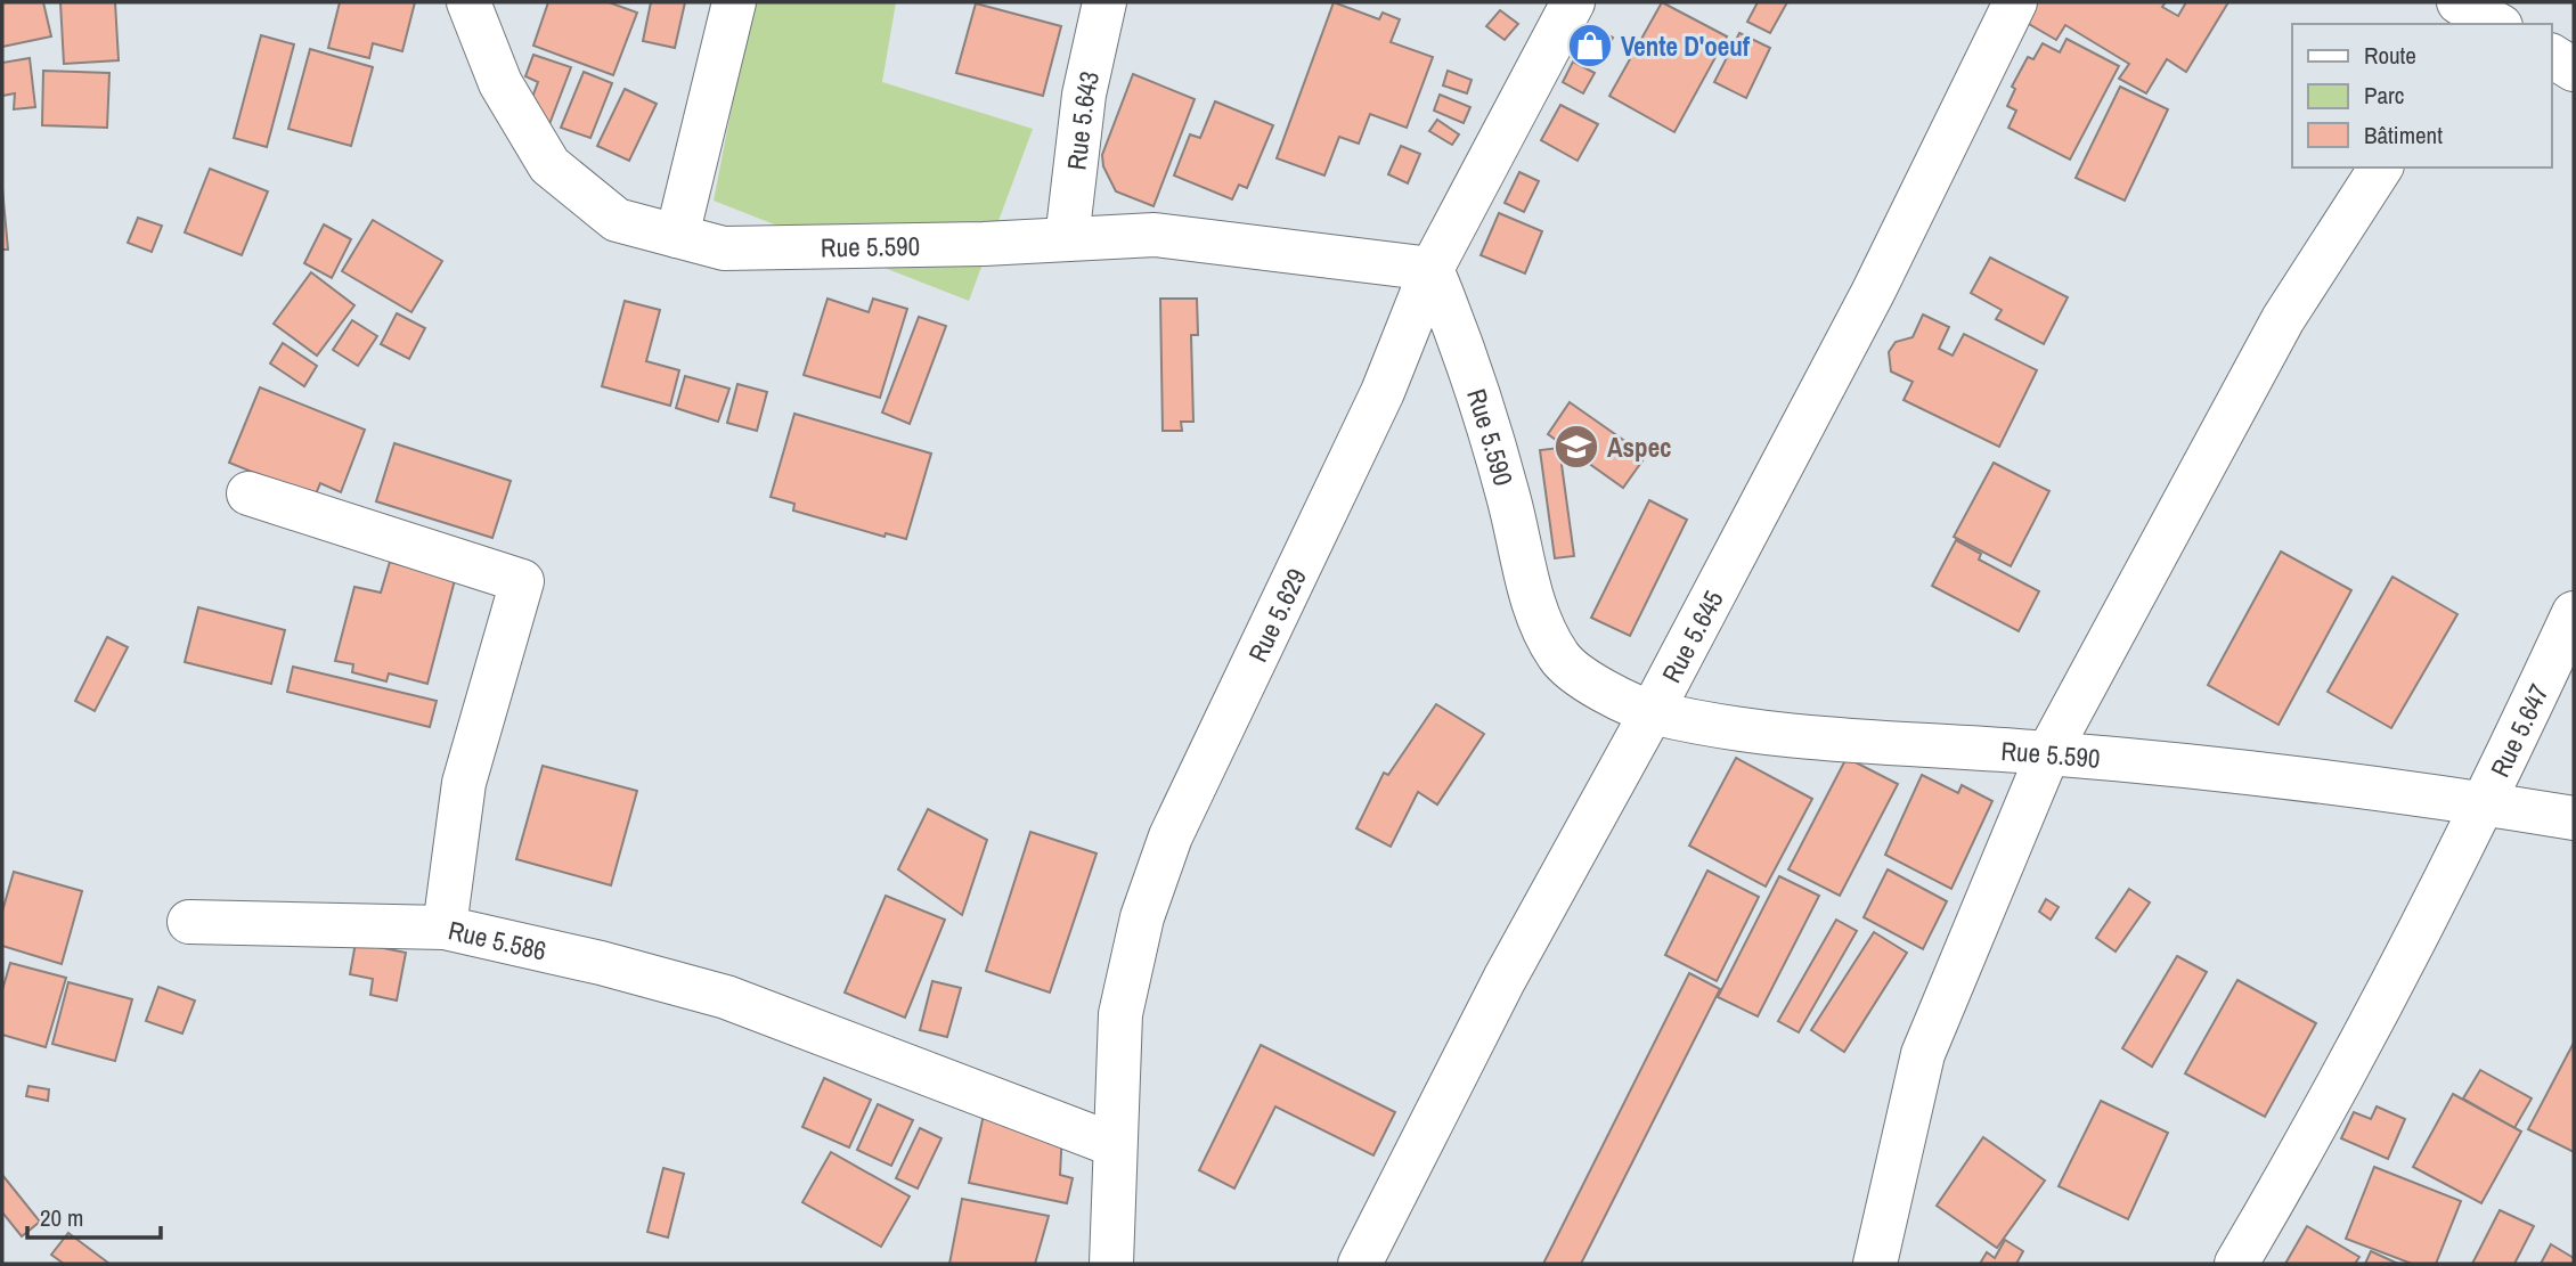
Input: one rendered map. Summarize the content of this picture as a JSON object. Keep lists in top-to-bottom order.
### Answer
{
  "streets": {
    "street": [
      "Rue 5.643",
      "Rue 5.590",
      "Rue 5.629",
      "Rue 5.645",
      "Rue 5.647",
      "Rue 5.586"
    ]
  },
  "crossings": [
    ["Rue 5.643", "Rue 5.590"],
    ["Rue 5.590", "Rue 5.629"],
    ["Rue 5.590", "Rue 5.645"],
    ["Rue 5.590", "Rue 5.647"],
    ["Rue 5.629", "Rue 5.586"]
  ],
  "places": {
    "shop": ["Vente D'oeuf"],
    "school or university": ["Aspec"]
  },
  "legend": ["Route", "Parc", "Bâtiment"],
  "scale_bar": "20 m"
}
